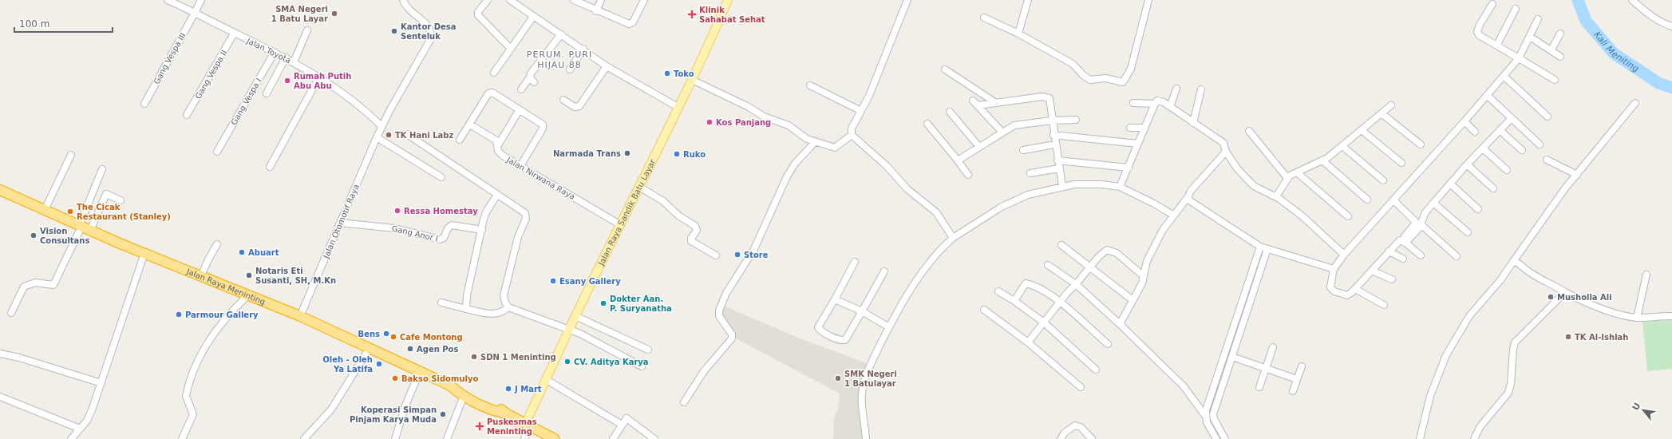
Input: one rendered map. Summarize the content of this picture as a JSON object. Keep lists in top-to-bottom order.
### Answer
{
  "streets": {
    "highway": ["Jalan Raya Meninting"],
    "main road": ["Jalan Raya Sandik Batu Layar"],
    "street": [
      "Jalan Toyota",
      "Gang Vespa III",
      "Gang Vespa II",
      "Gang Vespa I",
      "Jalan Nirwana Raya",
      "Jalan Otomotif Raya",
      "Gang Anor I"
    ]
  },
  "crossings": [
    ["Jalan Toyota", "Gang Vespa III"],
    ["Jalan Toyota", "Gang Vespa II"],
    ["Jalan Toyota", "Gang Vespa I"],
    ["Jalan Toyota", "Jalan Otomotif Raya"],
    ["Jalan Nirwana Raya", "Jalan Raya Sandik Batu Layar"],
    ["Jalan Raya Sandik Batu Layar", "Jalan Raya Meninting"],
    ["Jalan Otomotif Raya", "Gang Anor I"],
    ["Jalan Otomotif Raya", "Jalan Raya Meninting"]
  ],
  "districts": ["PERUM. PURI HIJAU 88"],
  "water": ["Kali Meniting"],
  "places": {
    "other": [
      "SMA Negeri 1 Batu Layar",
      "Kantor Desa Senteluk",
      "Toko",
      "Rumah Putih Abu Abu",
      "Kos Panjang",
      "TK Hani Labz",
      "Narmada Trans",
      "Ruko",
      "Ressa Homestay",
      "The Cicak Restaurant (Stanley)",
      "Vision Consultans",
      "Abuart",
      "Store",
      "Notaris Eti Susanti, SH, M.Kn",
      "Esany Gallery",
      "Musholla Ali",
      "Dokter Aan. P. Suryanatha",
      "Parmour Gallery",
      "Bens",
      "Cafe Montong",
      "TK Al-Ishlah",
      "Agen Pos",
      "SDN 1 Meninting",
      "CV. Aditya Karya",
      "Oleh - Oleh Ya Latifa",
      "Bakso Sidomulyo",
      "SMK Negeri 1 Batulayar",
      "J Mart",
      "Koperasi Simpan Pinjam Karya Muda"
    ],
    "health": ["Klinik Sahabat Sehat", "Puskesmas Meninting"]
  },
  "scale_bar": "100 m",
  "north": "top left"
}
